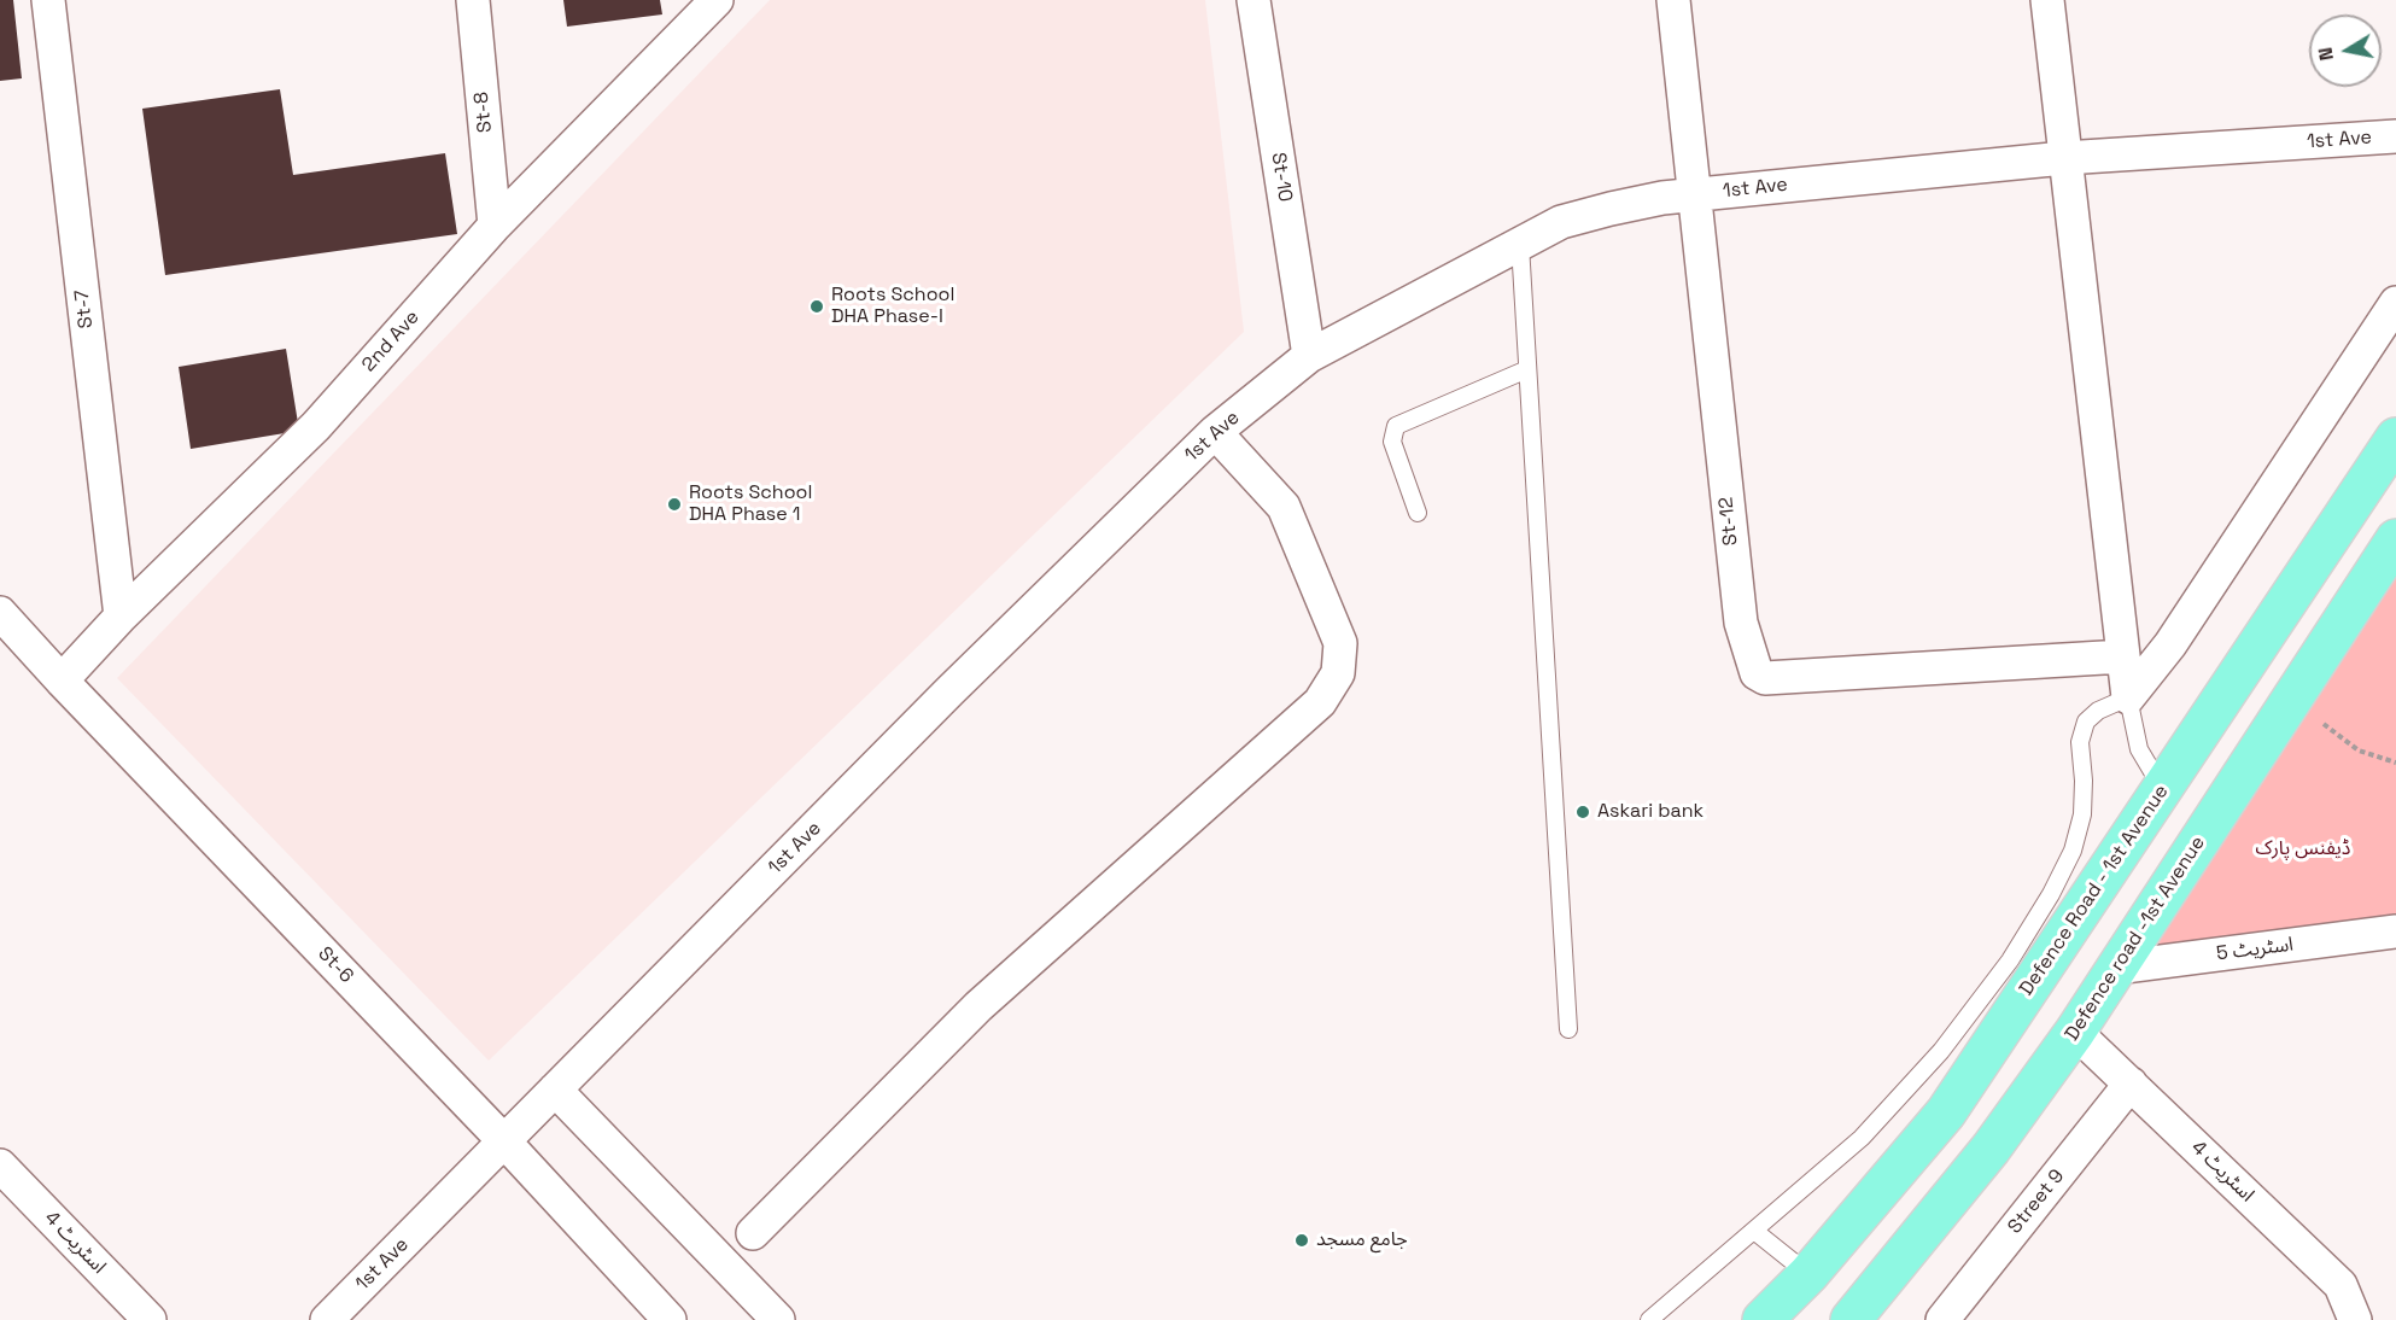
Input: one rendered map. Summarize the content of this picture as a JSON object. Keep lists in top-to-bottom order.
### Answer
{
  "streets": {
    "main road": ["Defence Road - 1st Avenue", "Defence road -1st Avenue"],
    "street": [
      "St-8",
      "1st Ave",
      "St-10",
      "St-7",
      "2nd Ave",
      "St-12",
      "اسٹریٹ 5",
      "St-6",
      "اسٹریٹ 4",
      "Street 9"
    ]
  },
  "crossings": [
    ["St-8", "2nd Ave"],
    ["1st Ave", "St-10"],
    ["1st Ave", "St-12"],
    ["1st Ave", "St-6"],
    ["St-7", "2nd Ave"],
    ["2nd Ave", "St-6"],
    ["Defence road -1st Avenue", "اسٹریٹ 5"],
    ["Defence road -1st Avenue", "اسٹریٹ 4"],
    ["اسٹریٹ 4", "Street 9"]
  ],
  "parks": ["ڈیفنس پارک"],
  "places": [
    "Roots School DHA Phase-I",
    "Roots School DHA Phase 1",
    "Askari bank",
    "جامع مسجد"
  ],
  "north": "left"
}
